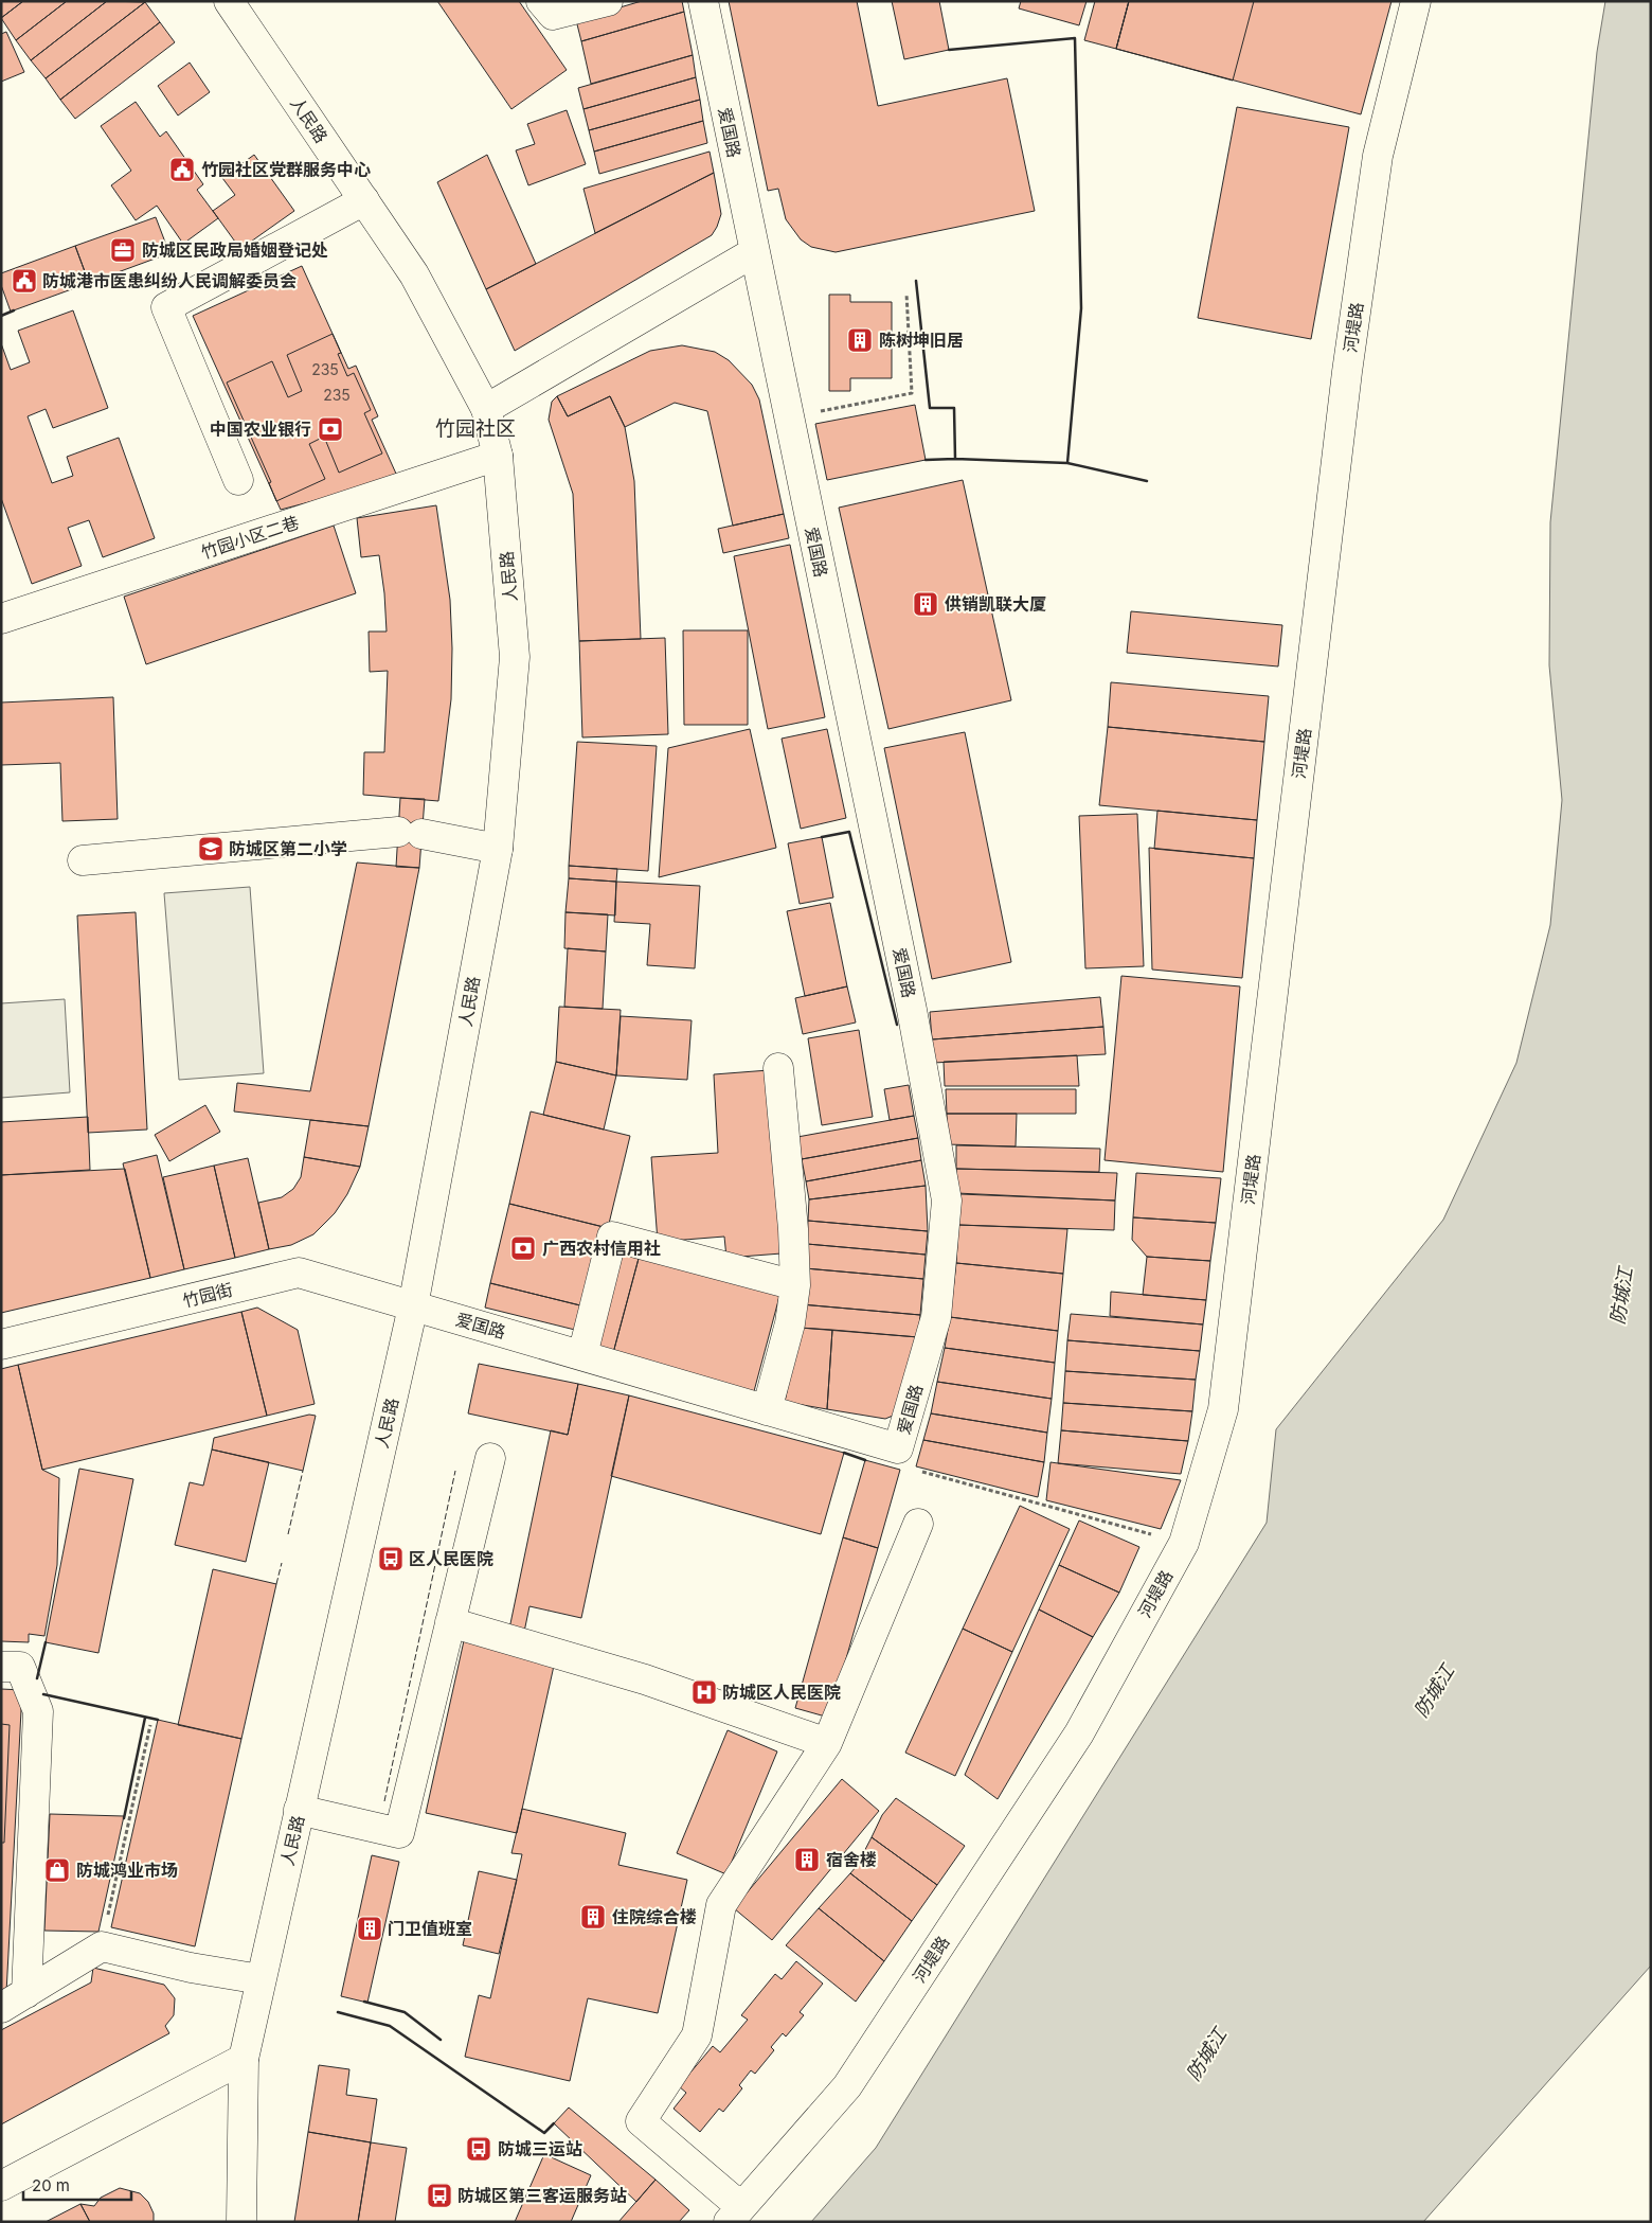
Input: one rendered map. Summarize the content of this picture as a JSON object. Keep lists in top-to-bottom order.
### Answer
{
  "streets": {
    "street": [
      "人民路",
      "爱国路",
      "河堤路",
      "竹园小区二巷",
      "竹园街"
    ]
  },
  "crossings": [
    ["人民路", "爱国路"],
    ["人民路", "竹园小区二巷"],
    ["人民路", "竹园街"],
    ["爱国路", "竹园街"]
  ],
  "districts": ["竹园社区"],
  "water": ["防城江"],
  "places": {
    "public building": ["竹园社区党群服务中心", "防城港市医患纠纷人民调解委员会"],
    "office": ["防城区民政局婚姻登记处"],
    "building": [
      "陈树坤旧居",
      "供销凯联大厦",
      "宿舍楼",
      "住院综合楼",
      "门卫值班室"
    ],
    "bank": ["中国农业银行", "广西农村信用社"],
    "school or university": ["防城区第二小学"],
    "bus stop": ["区人民医院", "防城三运站", "防城区第三客运服务站"],
    "hospital": ["防城区人民医院"],
    "shop": ["防城鸿业市场"]
  },
  "house_numbers": ["235", "235"],
  "scale_bar": "20 m"
}
